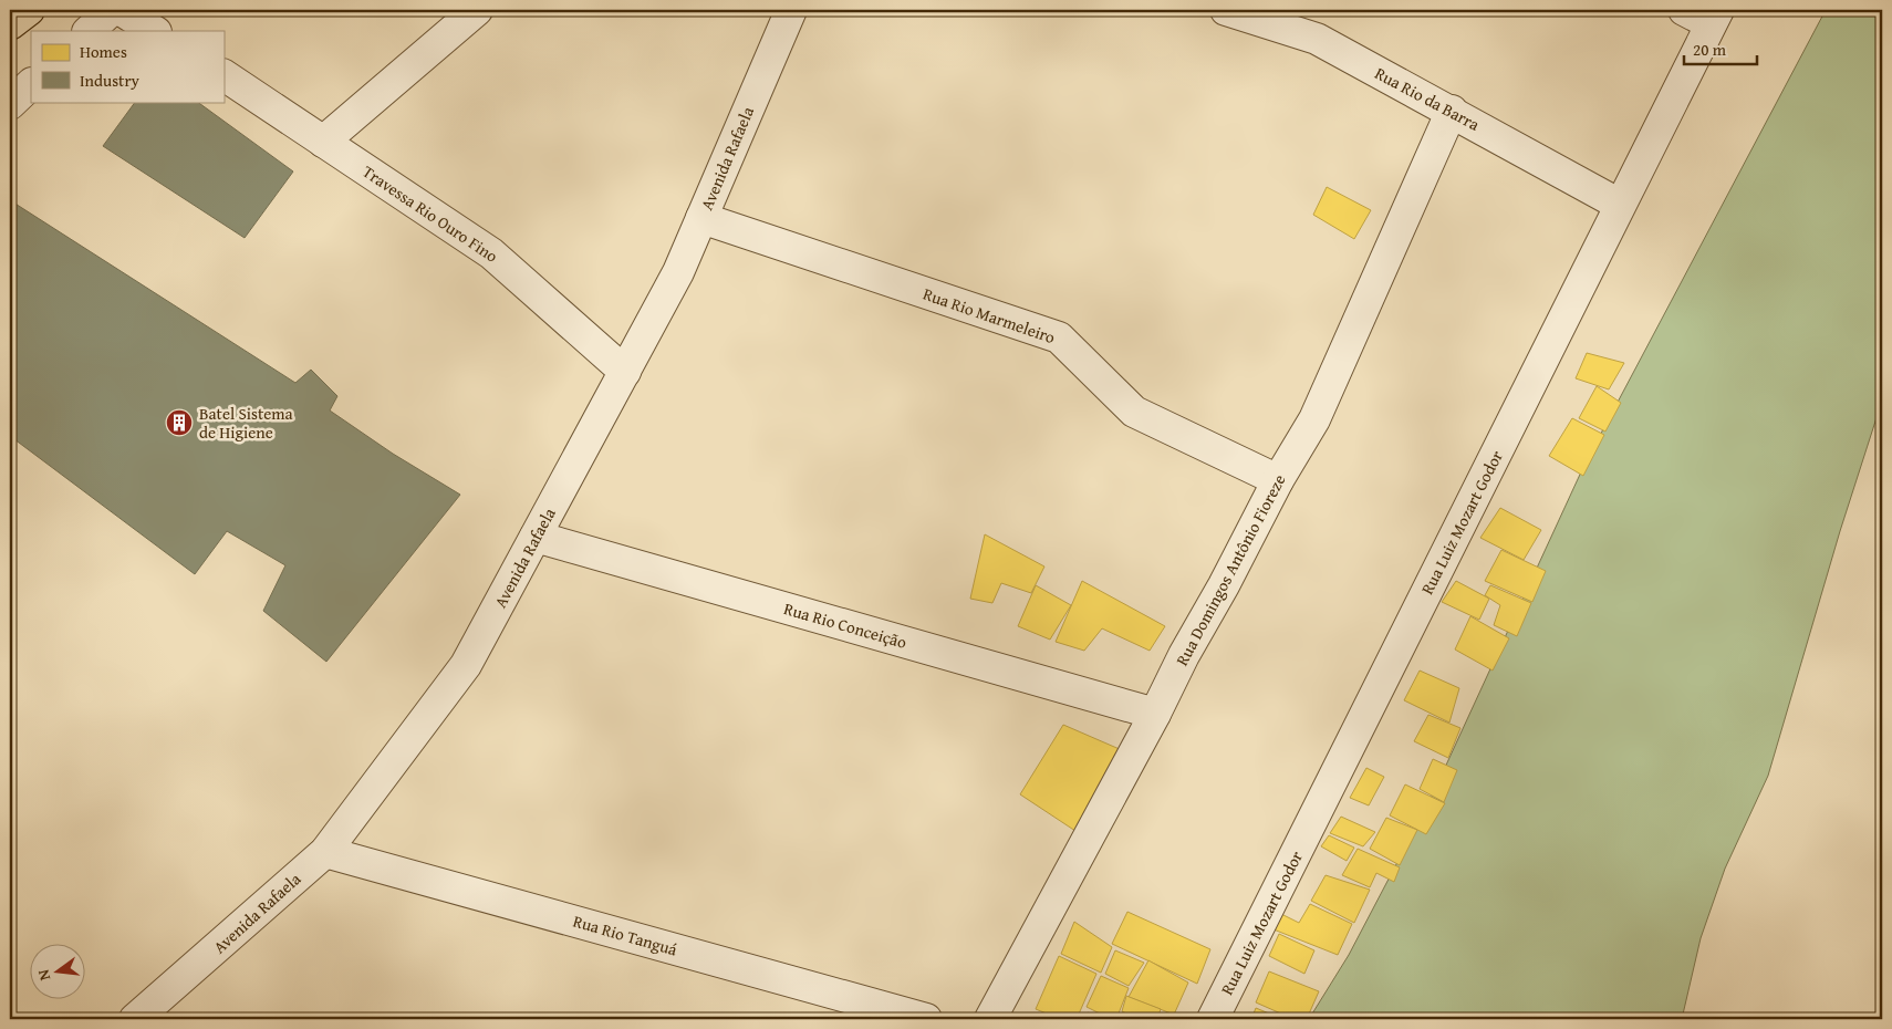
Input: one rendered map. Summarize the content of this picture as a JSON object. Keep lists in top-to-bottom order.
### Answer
{
  "streets": {
    "street": [
      "Rua Rio da Barra",
      "Avenida Rafaela",
      "Travessa Rio Ouro Fino",
      "Rua Rio Marmeleiro",
      "Rua Luiz Mozart Godor",
      "Rua Domingos Antônio Fioreze",
      "Rua Rio Conceição",
      "Rua Rio Tanguá"
    ]
  },
  "crossings": [
    ["Rua Rio da Barra", "Rua Luiz Mozart Godor"],
    ["Rua Rio da Barra", "Rua Domingos Antônio Fioreze"],
    ["Avenida Rafaela", "Travessa Rio Ouro Fino"],
    ["Avenida Rafaela", "Rua Rio Marmeleiro"],
    ["Avenida Rafaela", "Rua Rio Conceição"],
    ["Avenida Rafaela", "Rua Rio Tanguá"],
    ["Rua Rio Marmeleiro", "Rua Domingos Antônio Fioreze"],
    ["Rua Domingos Antônio Fioreze", "Rua Rio Conceição"]
  ],
  "places": {
    "building": ["Batel Sistema de Higiene"]
  },
  "legend": ["Homes", "Industry"],
  "scale_bar": "20 m",
  "north": "left"
}
